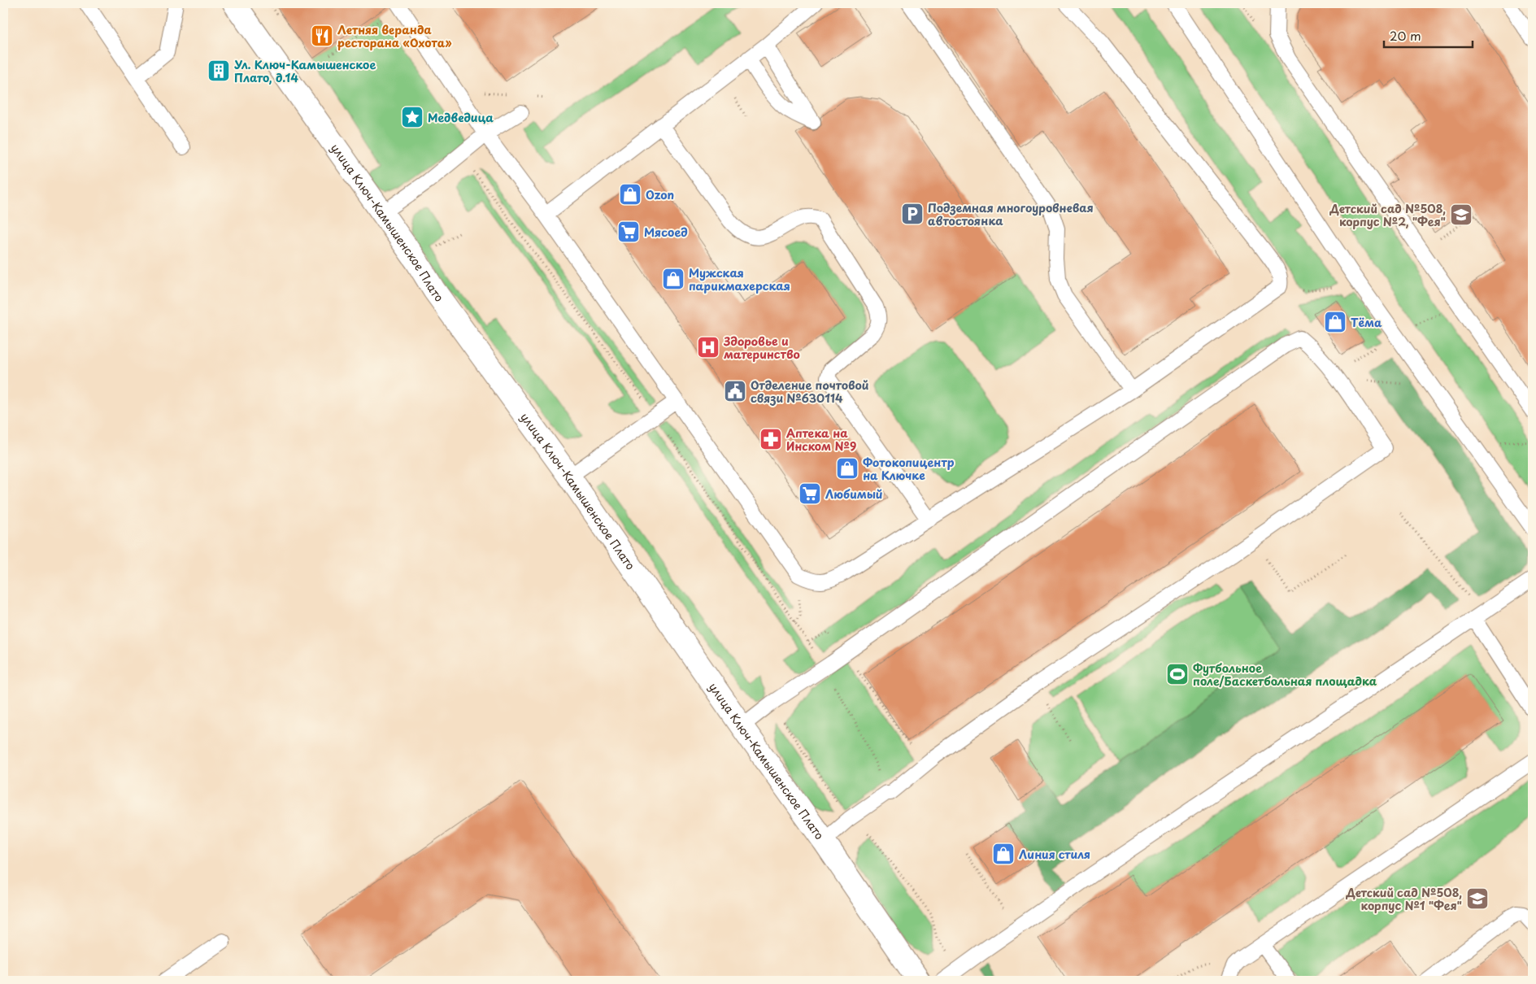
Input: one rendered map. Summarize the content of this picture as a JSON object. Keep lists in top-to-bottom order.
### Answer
{
  "streets": {
    "street": ["улица Ключ-Камышенское Плато"]
  },
  "places": {
    "restaurant": ["Летняя веранда ресторана «Охота»"],
    "building": ["Ул. Ключ-Камышенское Плато, д.14"],
    "place": ["Медведица"],
    "shop": [
      "Ozon",
      "Мужская парикмахерская",
      "Тёма",
      "Фотокопицентр на Ключке",
      "Линия стиля"
    ],
    "parking": ["Подземная многоуровневая автостоянка"],
    "school or university": ["Детский сад №508, корпус №2, \"Фея\"", "Детский сад №508, корпус №1 \"Фея\""],
    "supermarket": ["Мясоед", "Любимый"],
    "hospital": ["Здоровье и материнство"],
    "public building": ["Отделение почтовой связи №630114"],
    "pharmacy": ["Аптека на Инском №9"],
    "sports": ["Футбольное поле/Баскетбольная площадка"]
  },
  "scale_bar": "20 m"
}
